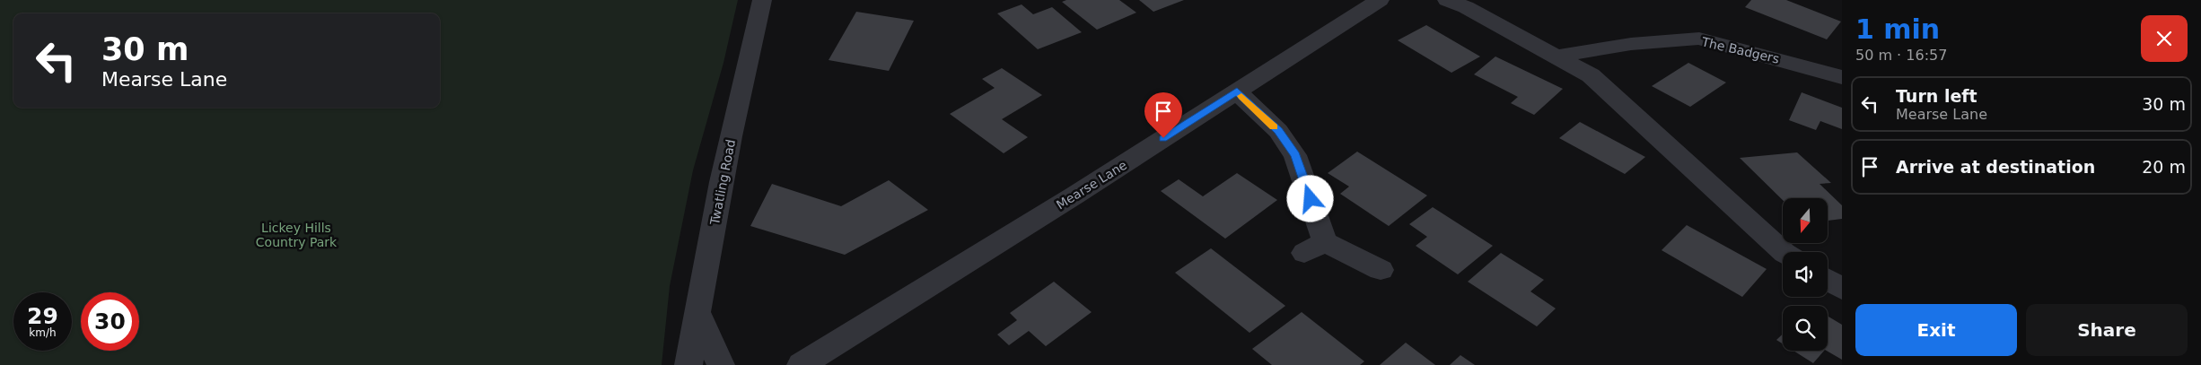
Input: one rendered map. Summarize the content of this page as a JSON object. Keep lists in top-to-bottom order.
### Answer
{
  "streets": {
    "street": ["The Badgers", "Twatling Road", "Mearse Lane"]
  },
  "parks": ["Lickey Hills Country Park"],
  "north": "bottom",
  "page": {
    "heading": ["1 min", "50 m · 16:57"],
    "turn": ["30 m", "Mearse Lane"],
    "list": [
      {
        "name": "Turn left",
        "note": "Mearse Lane",
        "value": "30 m"
      },
      {
        "name": "Arrive at destination",
        "value": "20 m"
      }
    ],
    "speed": "29 km/h",
    "limit": "30",
    "buttons": ["Exit", "Share"]
  }
}
